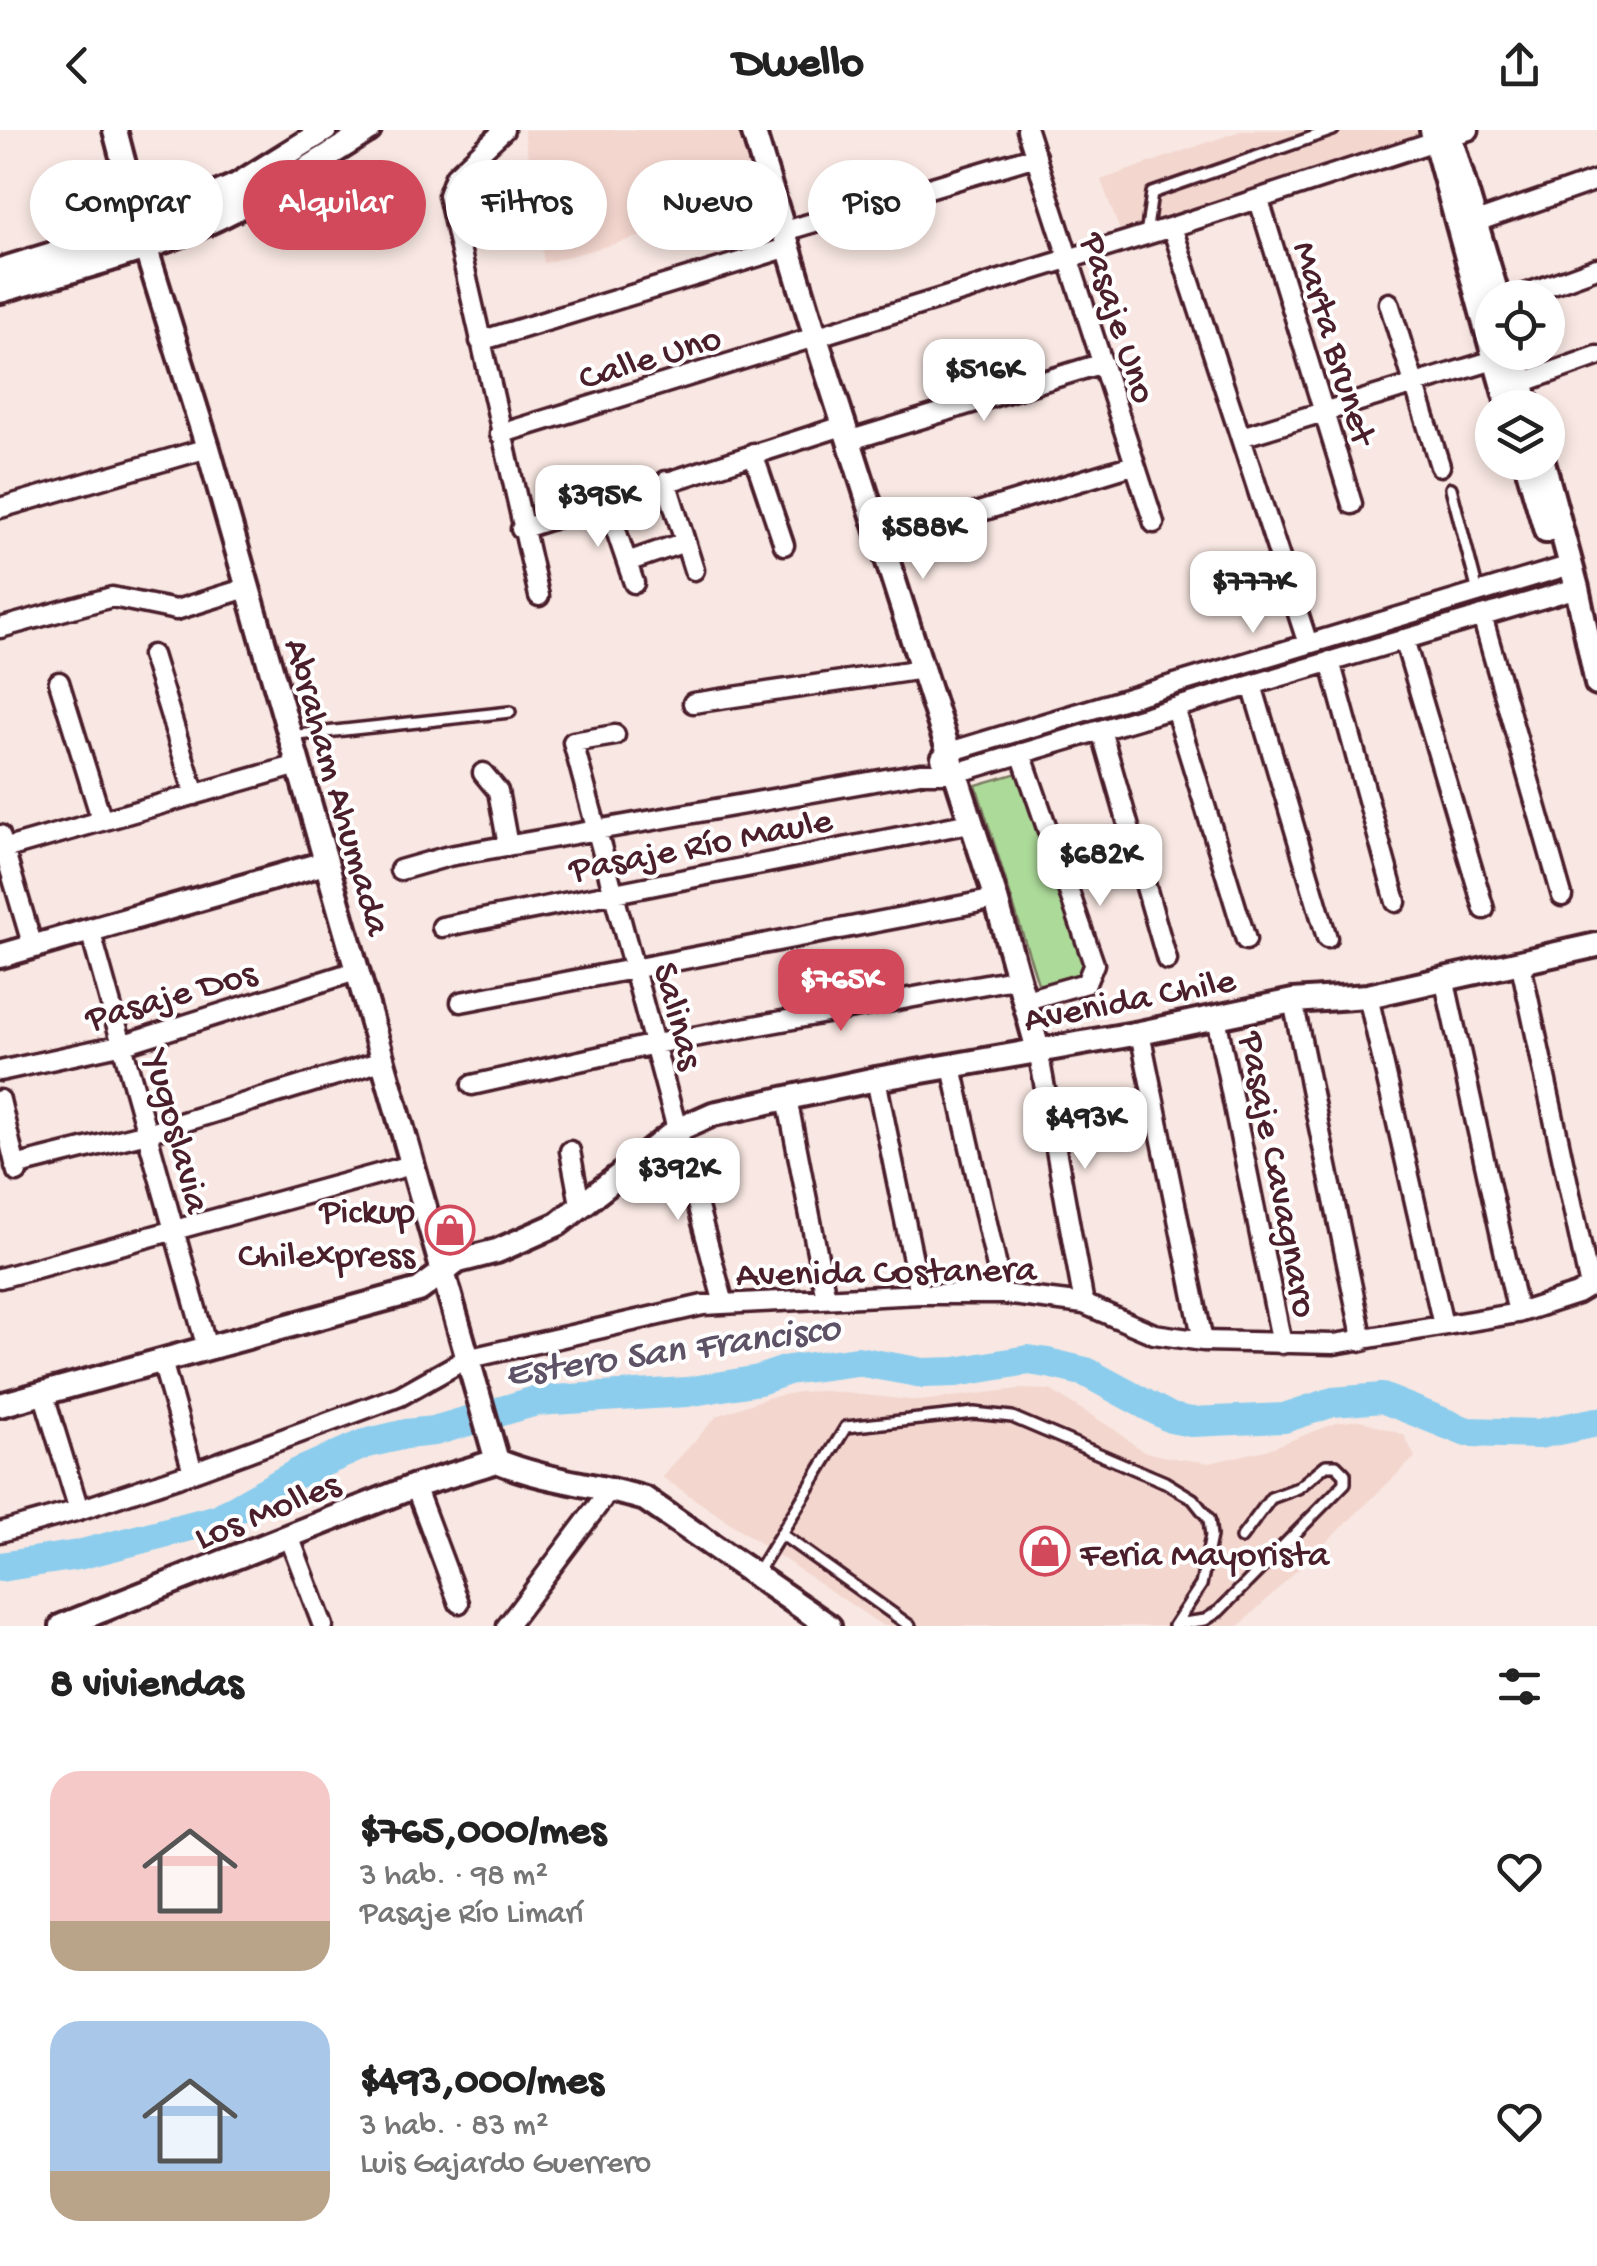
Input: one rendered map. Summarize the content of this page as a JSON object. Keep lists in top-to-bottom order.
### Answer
{
  "streets": {
    "street": [
      "Pasaje Uno",
      "Marta Brunet",
      "Calle Uno",
      "Abraham Ahumada",
      "Pasaje Río Maule",
      "Pasaje Dos",
      "Avenida Chile",
      "Salinas",
      "Yugoslavia",
      "Pasaje Cavagnaro",
      "Avenida Costanera",
      "Los Molles"
    ]
  },
  "crossings": [
    ["Pasaje Uno", "Calle Uno"],
    ["Marta Brunet", "Calle Uno"],
    ["Abraham Ahumada", "Pasaje Dos"],
    ["Abraham Ahumada", "Avenida Chile"],
    ["Abraham Ahumada", "Avenida Costanera"],
    ["Abraham Ahumada", "Los Molles"],
    ["Pasaje Río Maule", "Salinas"],
    ["Pasaje Dos", "Yugoslavia"],
    ["Avenida Chile", "Salinas"],
    ["Avenida Chile", "Pasaje Cavagnaro"],
    ["Salinas", "Avenida Costanera"],
    ["Pasaje Cavagnaro", "Avenida Costanera"]
  ],
  "water": ["Estero San Francisco"],
  "places": {
    "shop": ["Pickup Chilexpress", "Feria Mayorista"]
  },
  "page": {
    "header": "Dwello",
    "chip": [
      "Comprar",
      "Alquilar",
      "Filtros",
      "Nuevo",
      "Piso"
    ],
    "price": [
      "$516K",
      "$395K",
      "$588K",
      "$777K",
      "$682K",
      "$765K",
      "$493K",
      "$392K"
    ],
    "heading": "8 viviendas",
    "list": [
      {
        "name": "$765,000/mes",
        "note": "3 hab. · 98 m² · Pasaje Río Limarí"
      },
      {
        "name": "$493,000/mes",
        "note": "3 hab. · 83 m² · Luis Gajardo Guerrero"
      }
    ]
  }
}
